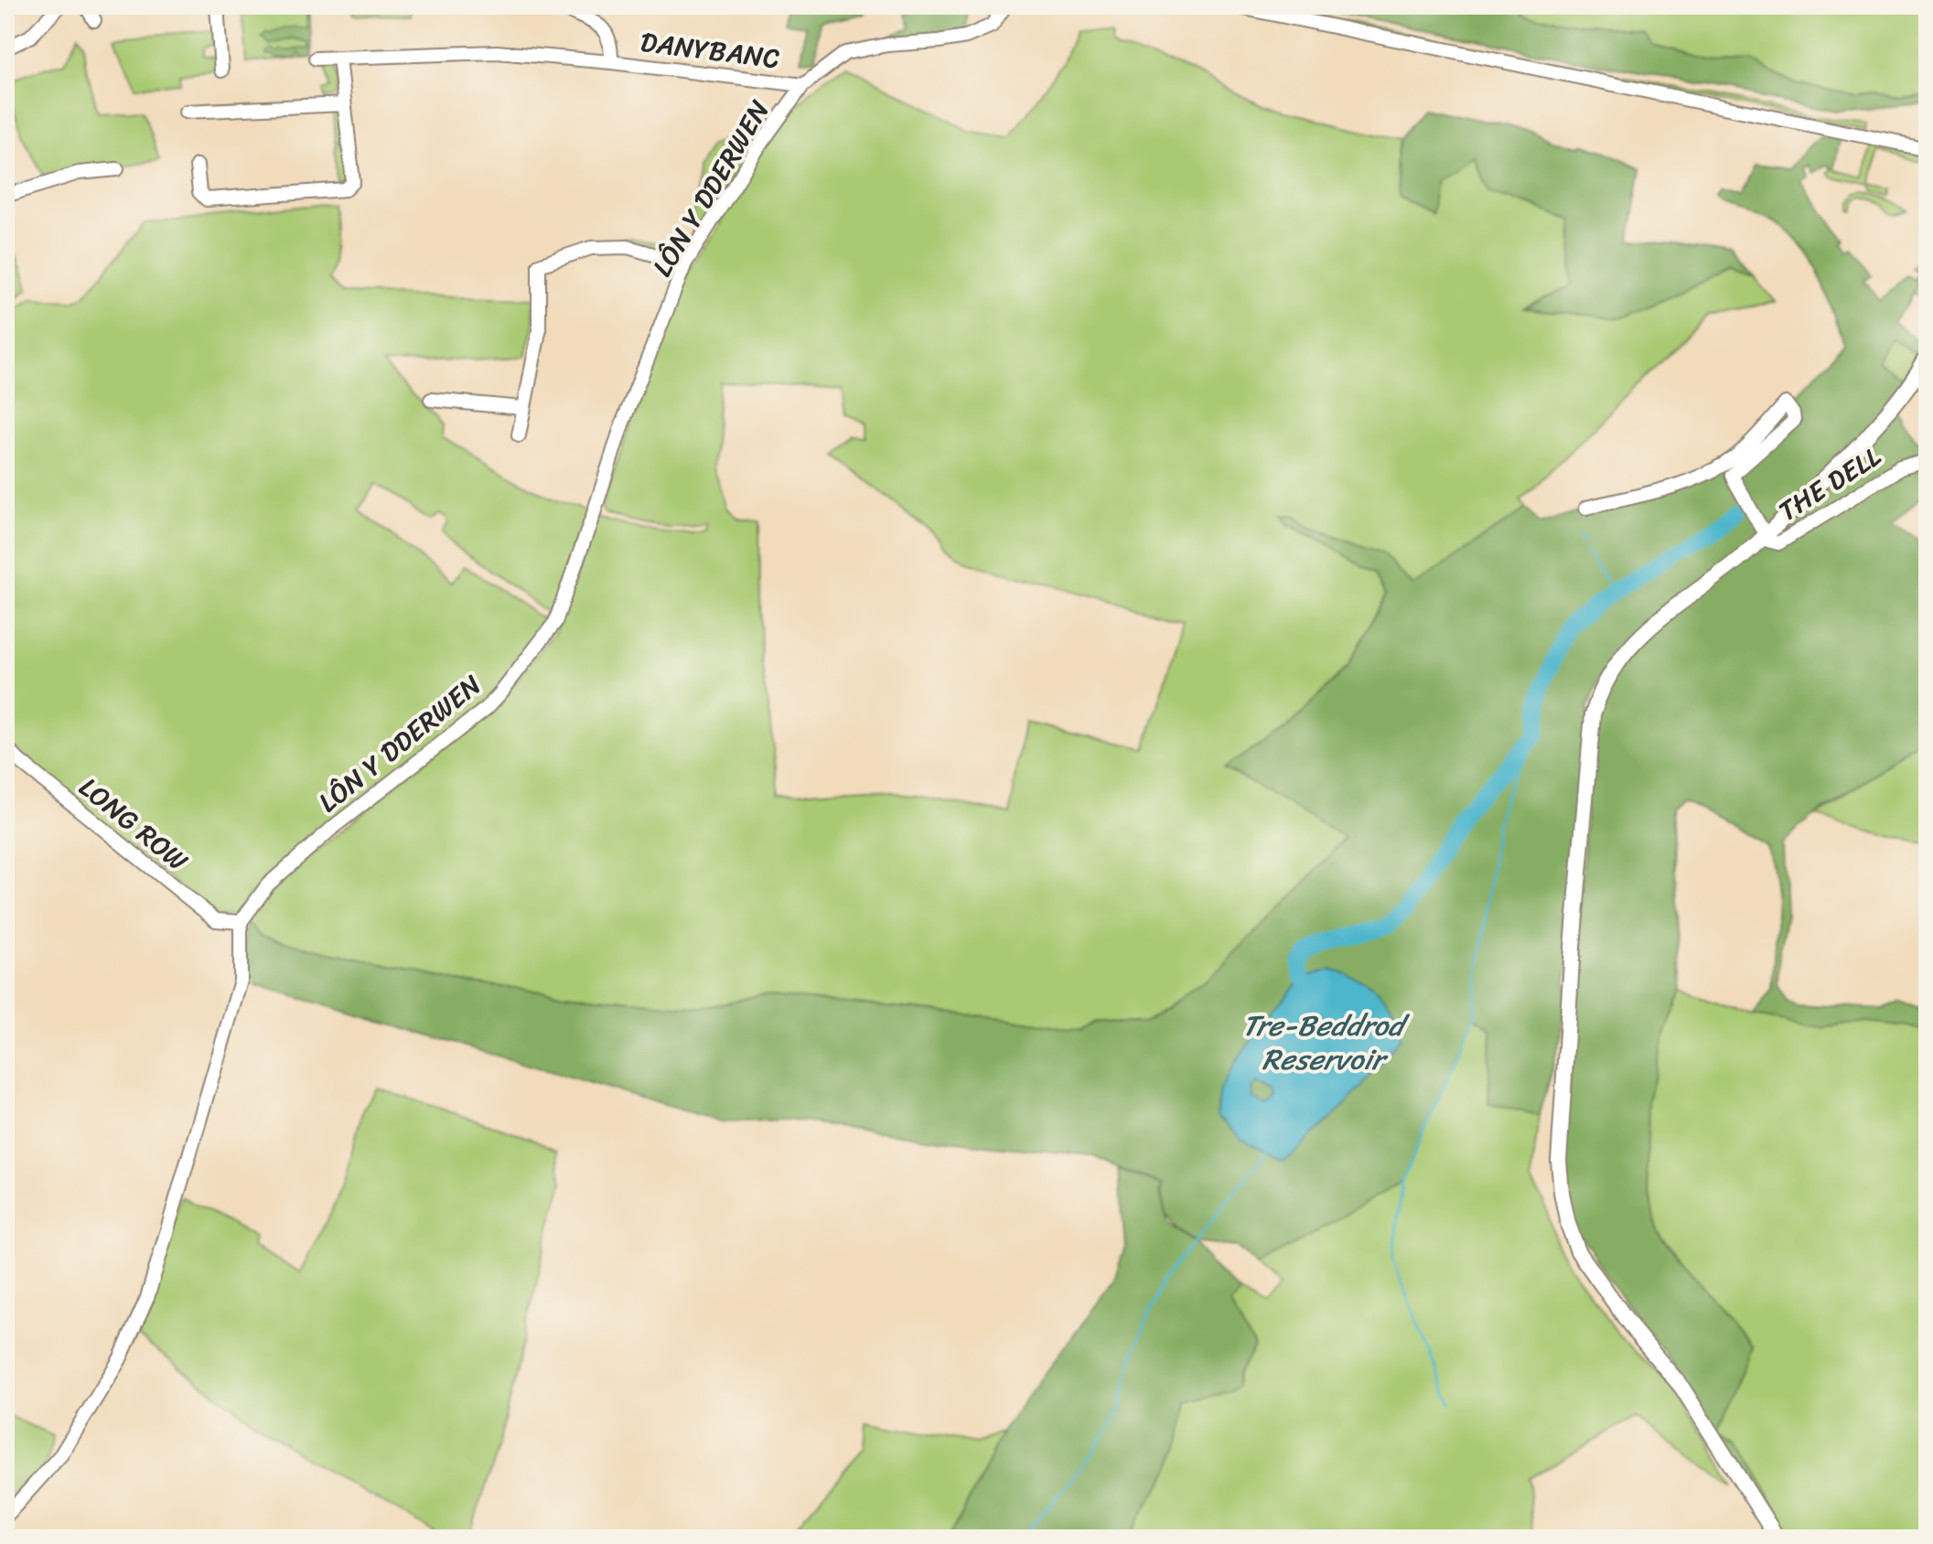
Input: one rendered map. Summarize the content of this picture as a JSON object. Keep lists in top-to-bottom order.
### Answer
{
  "streets": {
    "street": [
      "DANYBANC",
      "LÔN Y DDERWEN",
      "THE DELL",
      "LONG ROW"
    ]
  },
  "crossings": [
    ["DANYBANC", "LÔN Y DDERWEN"],
    ["LÔN Y DDERWEN", "LONG ROW"]
  ],
  "water": ["Tre-Beddrod Reservoir"]
}
